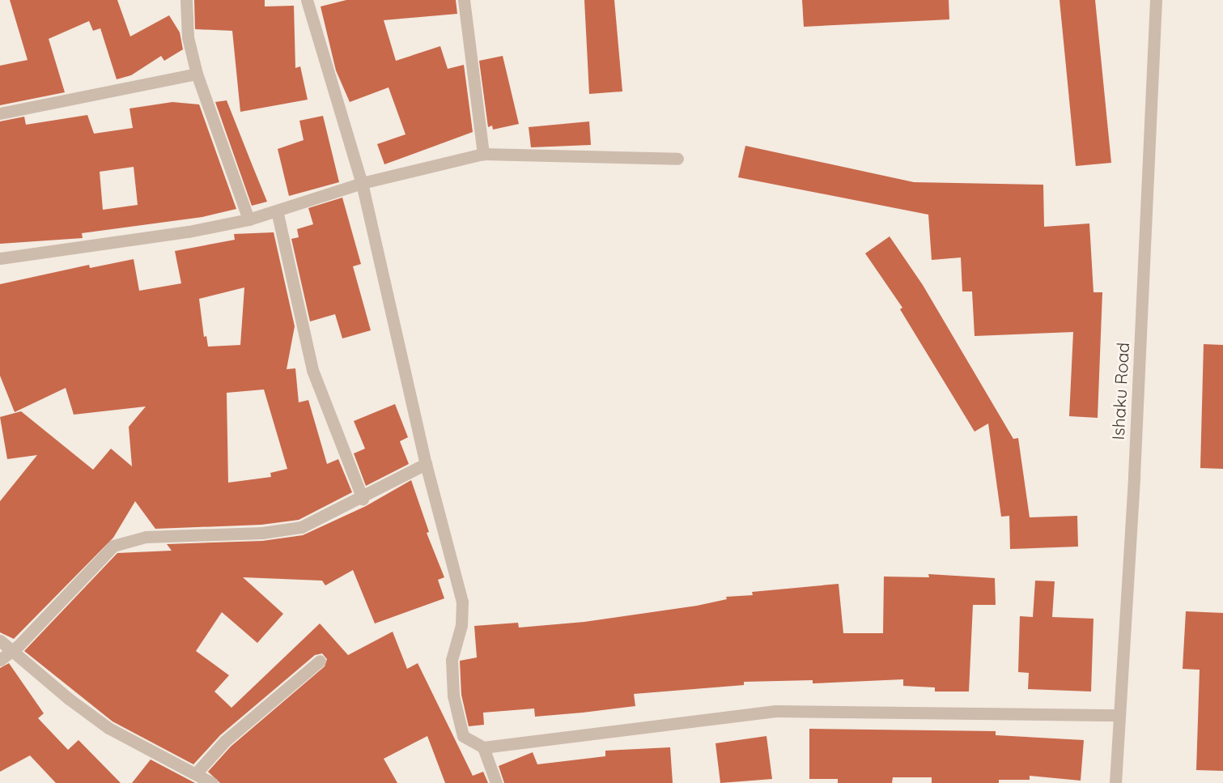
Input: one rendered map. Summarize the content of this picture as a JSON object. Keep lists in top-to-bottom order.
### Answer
{
  "streets": {
    "street": ["Ishaku Road"]
  }
}
